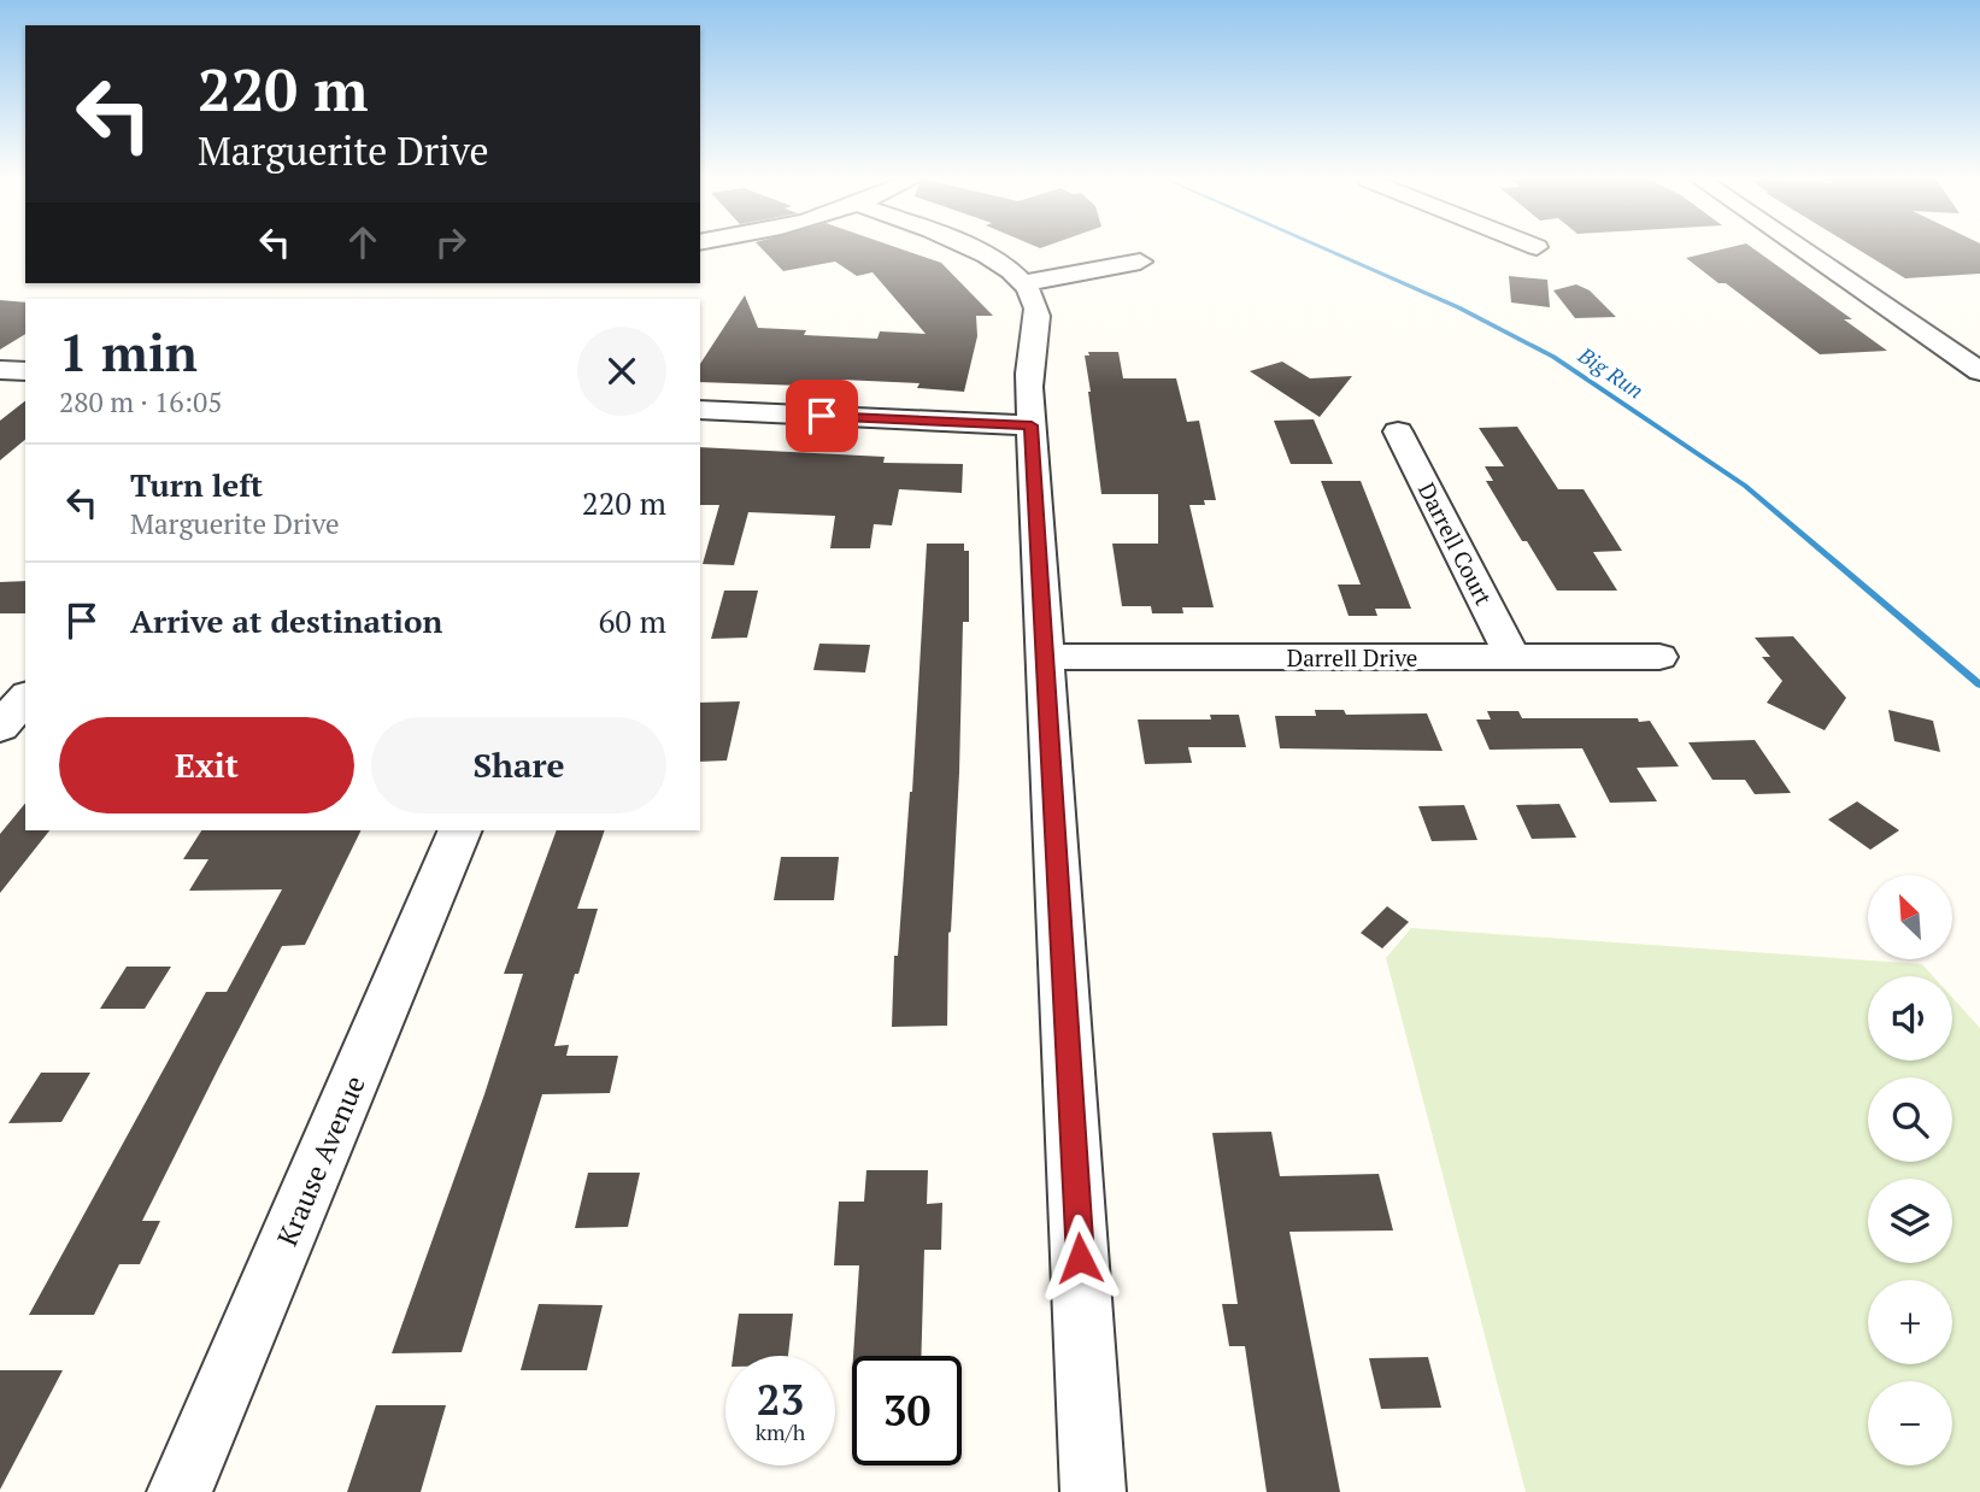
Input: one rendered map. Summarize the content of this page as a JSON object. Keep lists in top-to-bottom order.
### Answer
{
  "streets": {
    "street": ["Darrell Court", "Darrell Drive", "Krause Avenue"]
  },
  "crossings": [
    ["Darrell Court", "Darrell Drive"]
  ],
  "water": ["Big Run"],
  "north": "top left",
  "page": {
    "turn": ["220 m", "Marguerite Drive"],
    "heading": ["1 min", "280 m · 16:05"],
    "list": [
      {
        "name": "Turn left",
        "note": "Marguerite Drive",
        "value": "220 m"
      },
      {
        "name": "Arrive at destination",
        "value": "60 m"
      }
    ],
    "buttons": ["Exit", "Share"],
    "map_buttons": ["+", "−"],
    "speed": "23 km/h",
    "limit": "30"
  }
}
